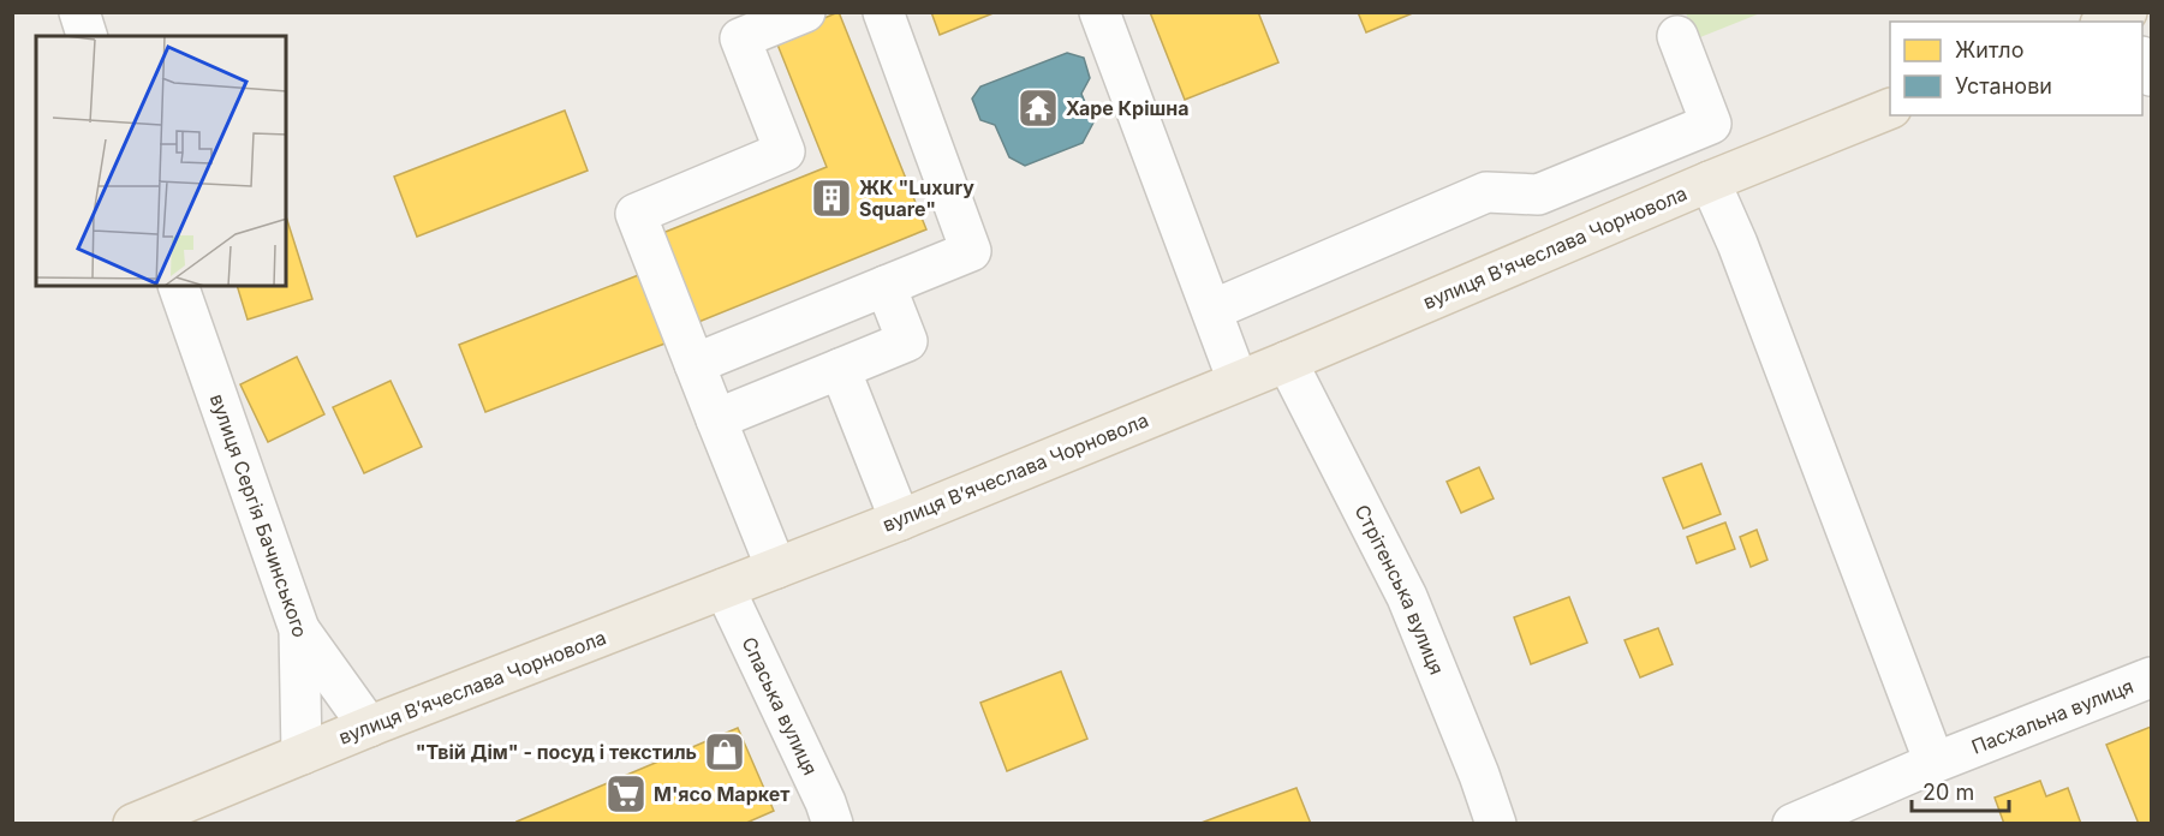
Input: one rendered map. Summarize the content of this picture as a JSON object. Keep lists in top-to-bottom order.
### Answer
{
  "streets": {
    "main road": ["вулиця Вʼячеслава Чорновола"],
    "street": [
      "вулиця Сергія Бачинського",
      "Стрітенська вулиця",
      "Спаська вулиця",
      "Пасхальна вулиця"
    ]
  },
  "crossings": [
    ["вулиця Вʼячеслава Чорновола", "вулиця Сергія Бачинського"],
    ["вулиця Вʼячеслава Чорновола", "Стрітенська вулиця"],
    ["вулиця Вʼячеслава Чорновола", "Спаська вулиця"]
  ],
  "places": {
    "temple": ["Харе Крішна"],
    "building": ["ЖК \"Luxury Square\""],
    "shop": ["\"Твій Дім\" - посуд і текстиль"],
    "supermarket": ["М'ясо Маркет"]
  },
  "legend": ["Житло", "Установи"],
  "scale_bar": "20 m"
}
